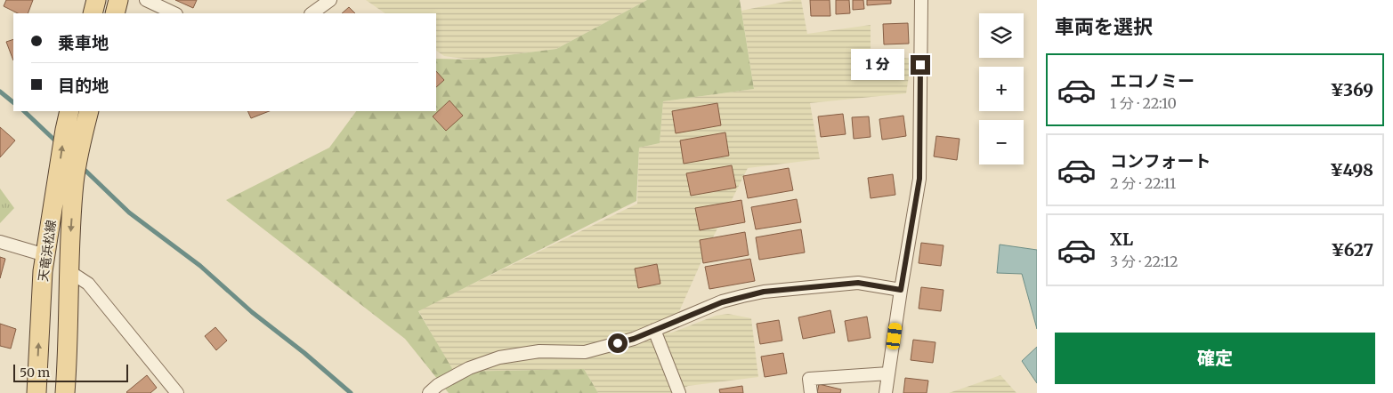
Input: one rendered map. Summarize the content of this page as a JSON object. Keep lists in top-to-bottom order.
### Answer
{
  "streets": {
    "main road": ["天竜浜松線"]
  },
  "scale_bar": "50 m",
  "page": {
    "heading": "車両を選択",
    "map_buttons": ["+", "−"],
    "banner": ["乗車地", "目的地"],
    "bubble": "1 分",
    "list": [
      {
        "name": "エコノミー",
        "note": "1 分 · 22:10",
        "value": "¥369"
      },
      {
        "name": "コンフォート",
        "note": "2 分 · 22:11",
        "value": "¥498"
      },
      {
        "name": "XL",
        "note": "3 分 · 22:12",
        "value": "¥627"
      }
    ],
    "buttons": "確定",
    "scale": "50 m"
  }
}
